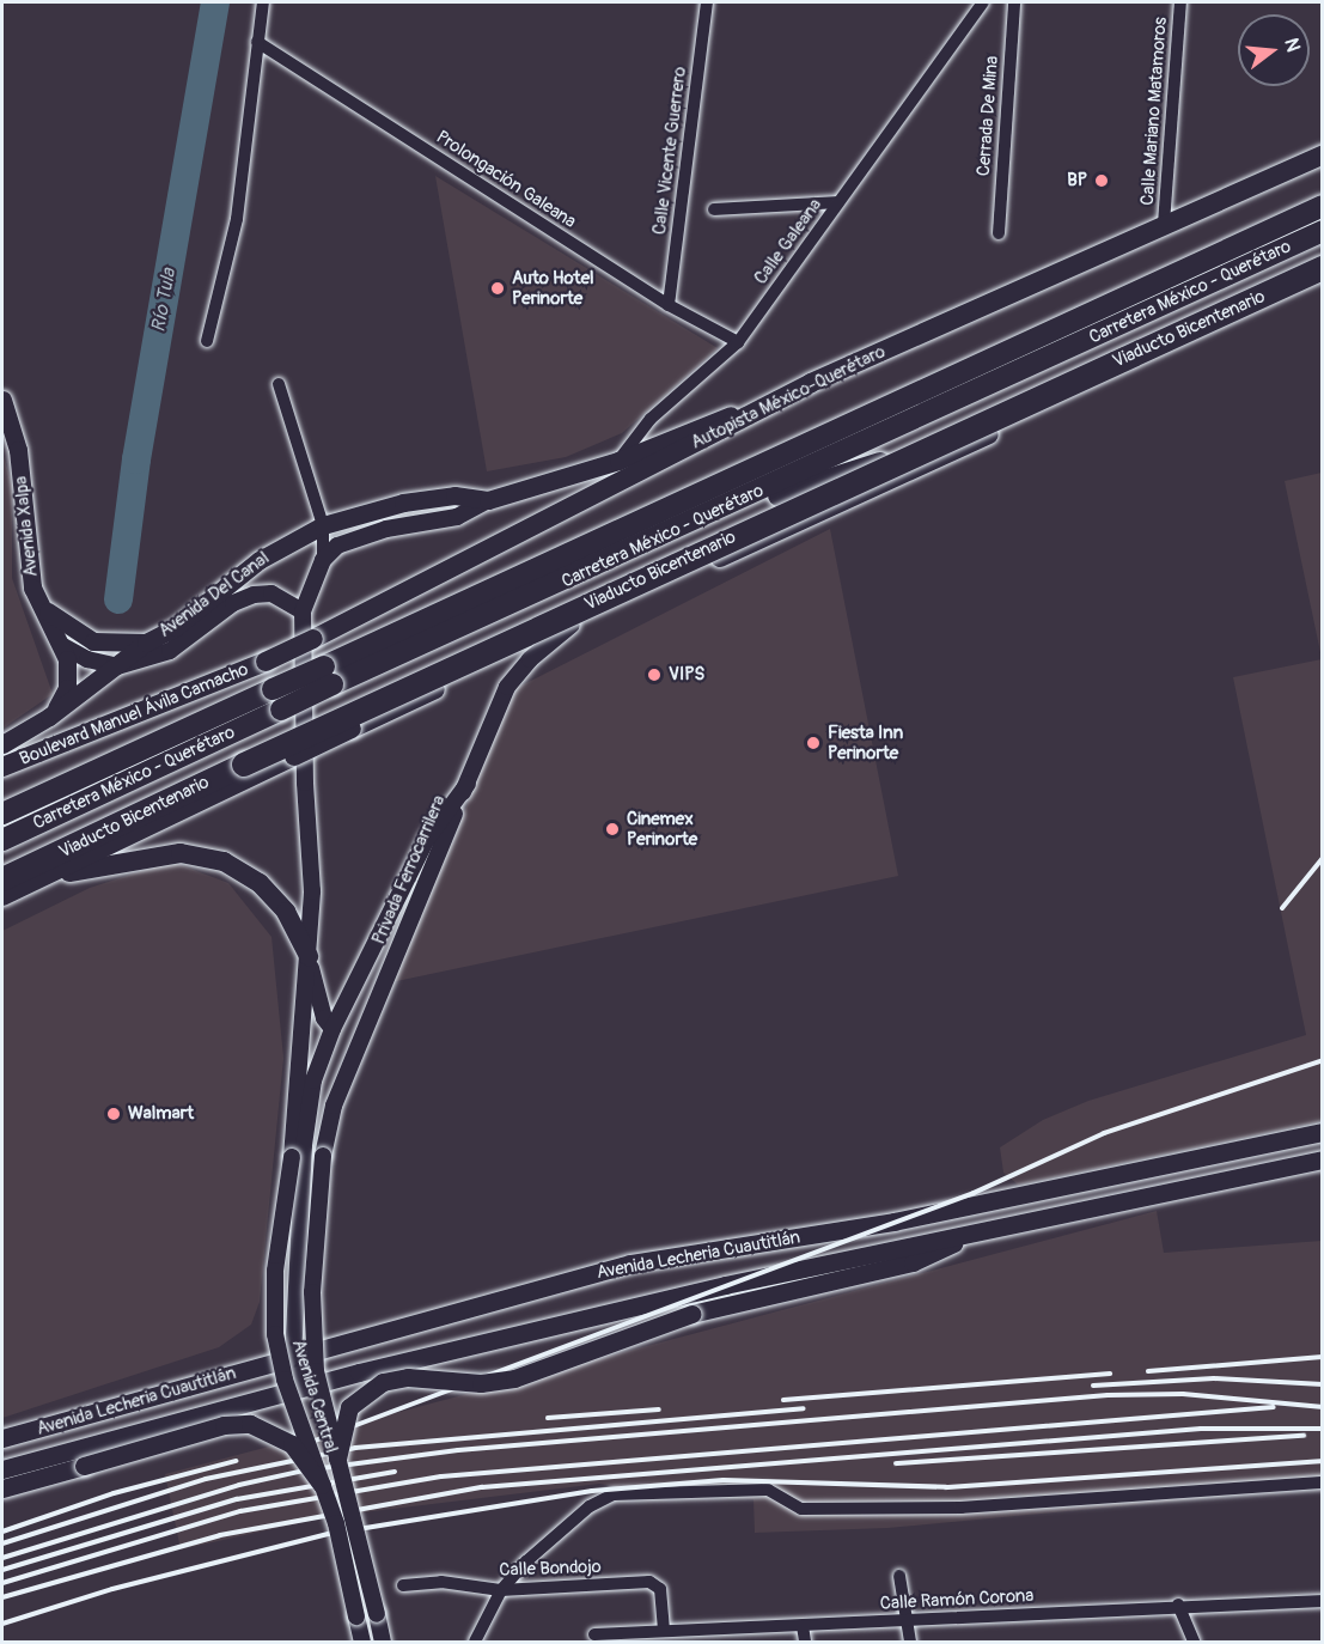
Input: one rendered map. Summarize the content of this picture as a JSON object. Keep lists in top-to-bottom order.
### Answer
{
  "streets": {
    "highway": ["Carretera México - Querétaro", "Viaducto Bicentenario"],
    "main road": [
      "Autopista México-Querétaro",
      "Avenida Xalpa",
      "Avenida Del Canal",
      "Boulevard Manuel Ávila Camacho",
      "Avenida Lecheria Cuautitlán"
    ],
    "street": [
      "Calle Mariano Matamoros",
      "Cerrada De Mina",
      "Calle Vicente Guerrero",
      "Prolongación Galeana",
      "Calle Galeana",
      "Privada Ferrocarrilera",
      "Avenida Central",
      "Calle Bondojo",
      "Calle Ramón Corona"
    ]
  },
  "crossings": [
    ["Calle Mariano Matamoros", "Autopista México-Querétaro"],
    ["Calle Vicente Guerrero", "Prolongación Galeana"],
    ["Prolongación Galeana", "Calle Galeana"],
    ["Calle Galeana", "Autopista México-Querétaro"],
    ["Autopista México-Querétaro", "Boulevard Manuel Ávila Camacho"],
    ["Avenida Xalpa", "Avenida Del Canal"],
    ["Privada Ferrocarrilera", "Avenida Central"],
    ["Calle Bondojo", "Calle Ramón Corona"]
  ],
  "water": ["Río Tula"],
  "places": [
    "BP",
    "Auto Hotel Perinorte",
    "VIPS",
    "Fiesta Inn Perinorte",
    "Cinemex Perinorte",
    "Walmart"
  ],
  "north": "right"
}
